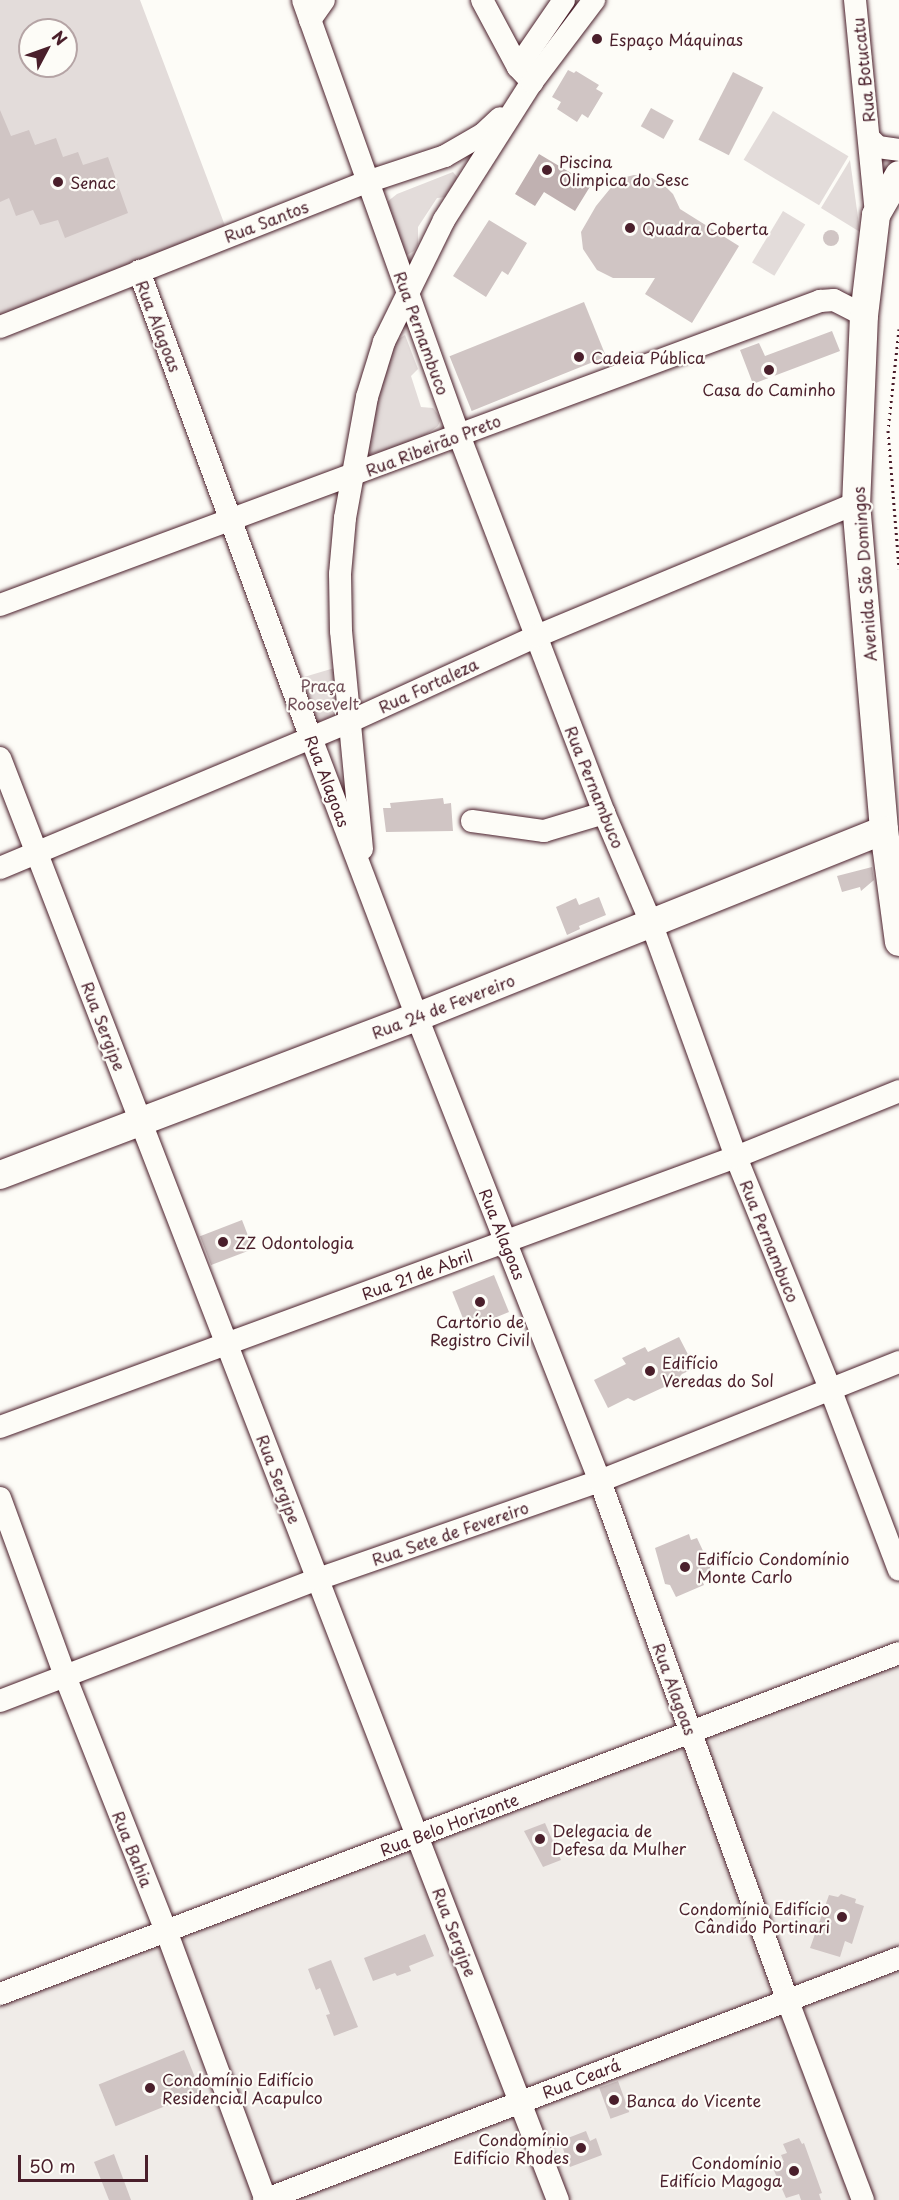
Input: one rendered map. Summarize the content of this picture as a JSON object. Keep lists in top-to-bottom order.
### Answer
{
  "streets": {
    "main road": ["Avenida São Domingos", "Rua 24 de Fevereiro"],
    "street": [
      "Rua Botucatu",
      "Rua Santos",
      "Rua Alagoas",
      "Rua Pernambuco",
      "Rua Ribeirão Preto",
      "Rua Fortaleza",
      "Rua Sergipe",
      "Rua 21 de Abril",
      "Rua Sete de Fevereiro",
      "Rua Belo Horizonte",
      "Rua Bahia",
      "Rua Ceará"
    ]
  },
  "crossings": [
    ["Rua Botucatu", "Avenida São Domingos"],
    ["Rua Santos", "Rua Alagoas"],
    ["Rua Santos", "Rua Pernambuco"],
    ["Rua Alagoas", "Rua Ribeirão Preto"],
    ["Rua Alagoas", "Rua Fortaleza"],
    ["Rua Alagoas", "Rua 24 de Fevereiro"],
    ["Rua Alagoas", "Rua 21 de Abril"],
    ["Rua Alagoas", "Rua Sete de Fevereiro"],
    ["Rua Alagoas", "Rua Belo Horizonte"],
    ["Rua Alagoas", "Rua Ceará"],
    ["Rua Pernambuco", "Rua Ribeirão Preto"],
    ["Rua Pernambuco", "Rua Fortaleza"],
    ["Rua Pernambuco", "Rua 24 de Fevereiro"],
    ["Rua Pernambuco", "Rua 21 de Abril"],
    ["Rua Pernambuco", "Rua Sete de Fevereiro"],
    ["Rua Ribeirão Preto", "Avenida São Domingos"],
    ["Avenida São Domingos", "Rua Fortaleza"],
    ["Avenida São Domingos", "Rua 24 de Fevereiro"],
    ["Rua Fortaleza", "Rua Sergipe"],
    ["Rua 24 de Fevereiro", "Rua Sergipe"],
    ["Rua Sergipe", "Rua 21 de Abril"],
    ["Rua Sergipe", "Rua Sete de Fevereiro"],
    ["Rua Sergipe", "Rua Belo Horizonte"],
    ["Rua Sergipe", "Rua Ceará"],
    ["Rua Sete de Fevereiro", "Rua Bahia"],
    ["Rua Belo Horizonte", "Rua Bahia"],
    ["Rua Bahia", "Rua Ceará"]
  ],
  "parks": ["Praça Roosevelt"],
  "places": [
    "Espaço Máquinas",
    "Piscina Olimpica do Sesc",
    "Senac",
    "Quadra Coberta",
    "Cadeia Pública",
    "Casa do Caminho",
    "ZZ Odontologia",
    "Cartório de Registro Civil",
    "Edifício Veredas do Sol",
    "Edifício Condomínio Monte Carlo",
    "Delegacia de Defesa da Mulher",
    "Condomínio Edifício Cândido Portinari",
    "Condomínio Edifício Residencial Acapulco",
    "Banca do Vicente",
    "Condomínio Edifício Rhodes",
    "Condomínio Edifício Magoga"
  ],
  "scale_bar": "50 m",
  "north": "top right"
}
